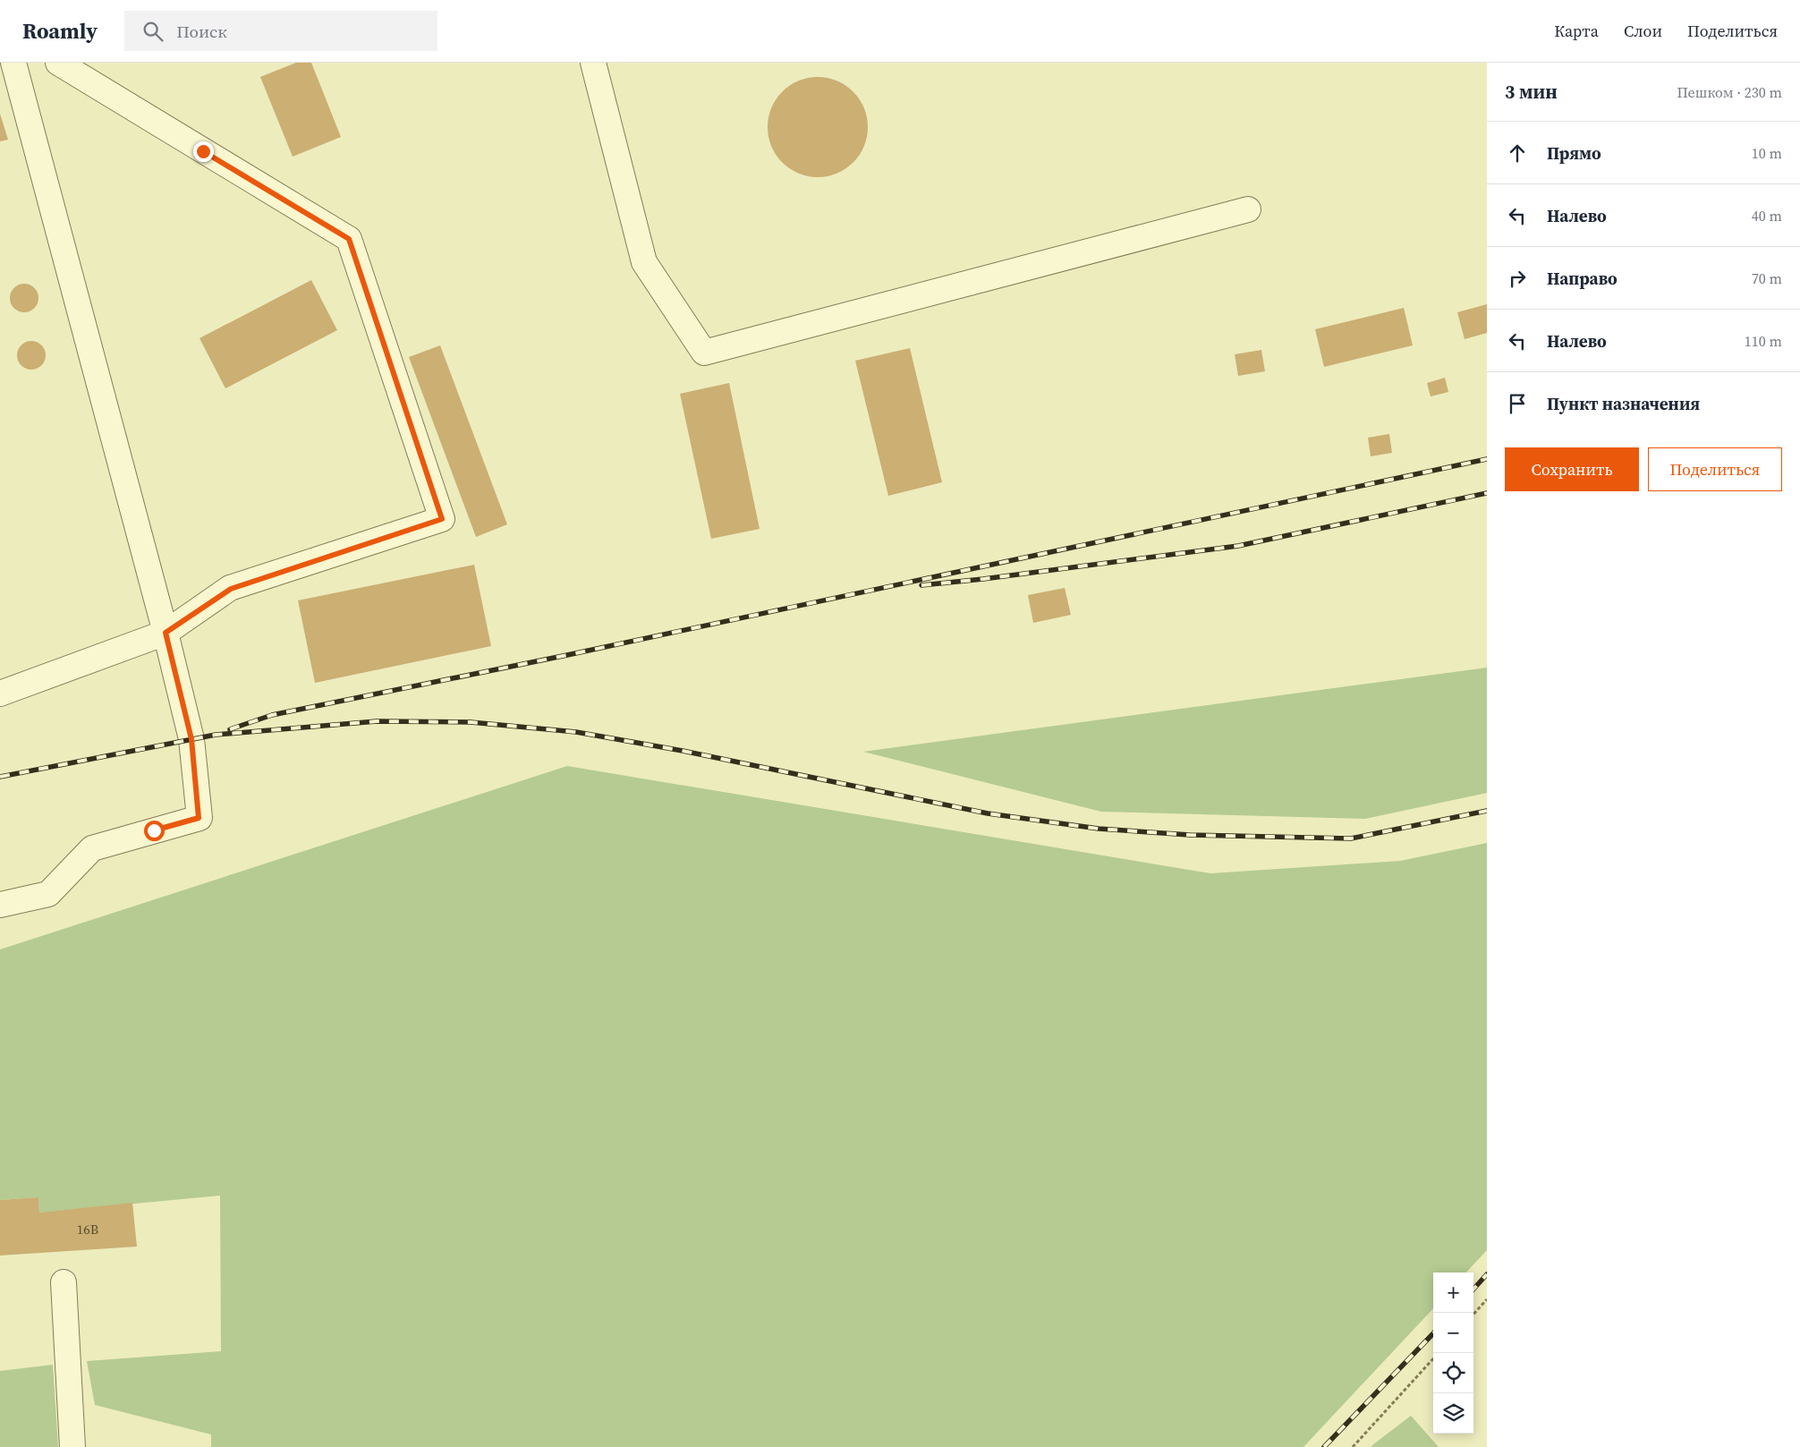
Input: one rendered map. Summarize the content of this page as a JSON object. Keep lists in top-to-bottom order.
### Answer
{
  "house_numbers": ["16В"],
  "page": {
    "header": "Roamly",
    "search": "Поиск",
    "nav": ["Карта", "Слои", "Поделиться"],
    "heading": ["3 мин", "Пешком · 230 m"],
    "list": [
      ["Прямо", "10 m"],
      ["Налево", "40 m"],
      ["Направо", "70 m"],
      ["Налево", "110 m"],
      "Пункт назначения"
    ],
    "buttons": ["Сохранить", "Поделиться"],
    "map_buttons": ["+", "−"]
  }
}
